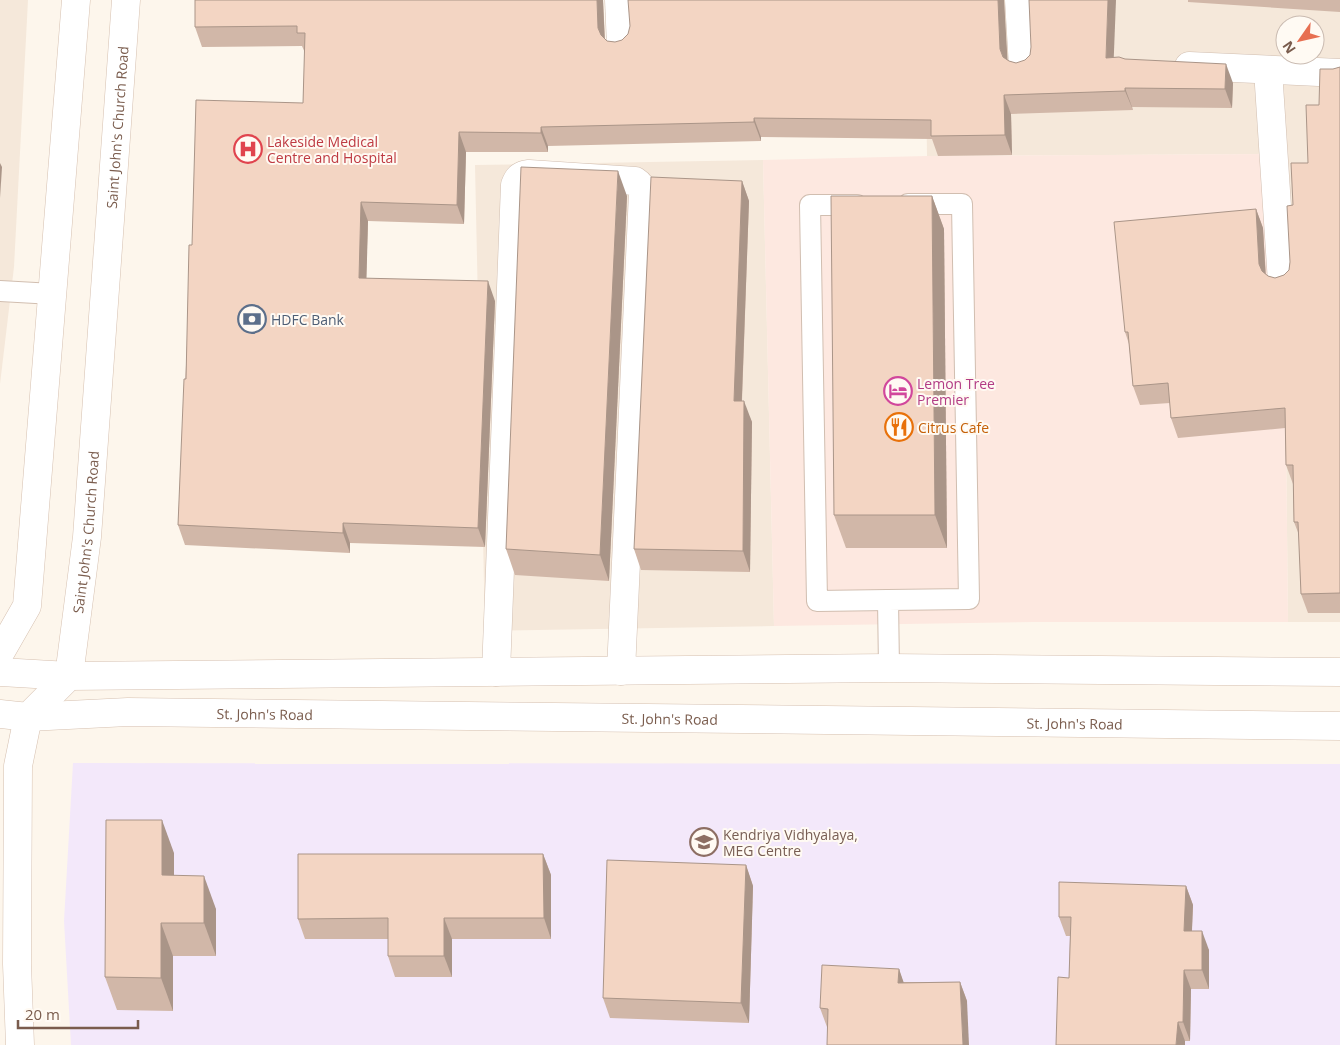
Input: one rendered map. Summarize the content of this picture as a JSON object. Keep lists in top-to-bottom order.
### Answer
{
  "streets": {
    "main road": ["Saint John's Church Road", "St. John's Road"]
  },
  "places": {
    "hospital": ["Lakeside Medical Centre and Hospital"],
    "bank": ["HDFC Bank"],
    "hotel": ["Lemon Tree Premier"],
    "restaurant": ["Citrus Cafe"],
    "school or university": ["Kendriya Vidhyalaya, MEG Centre"]
  },
  "scale_bar": "20 m",
  "north": "bottom left"
}
